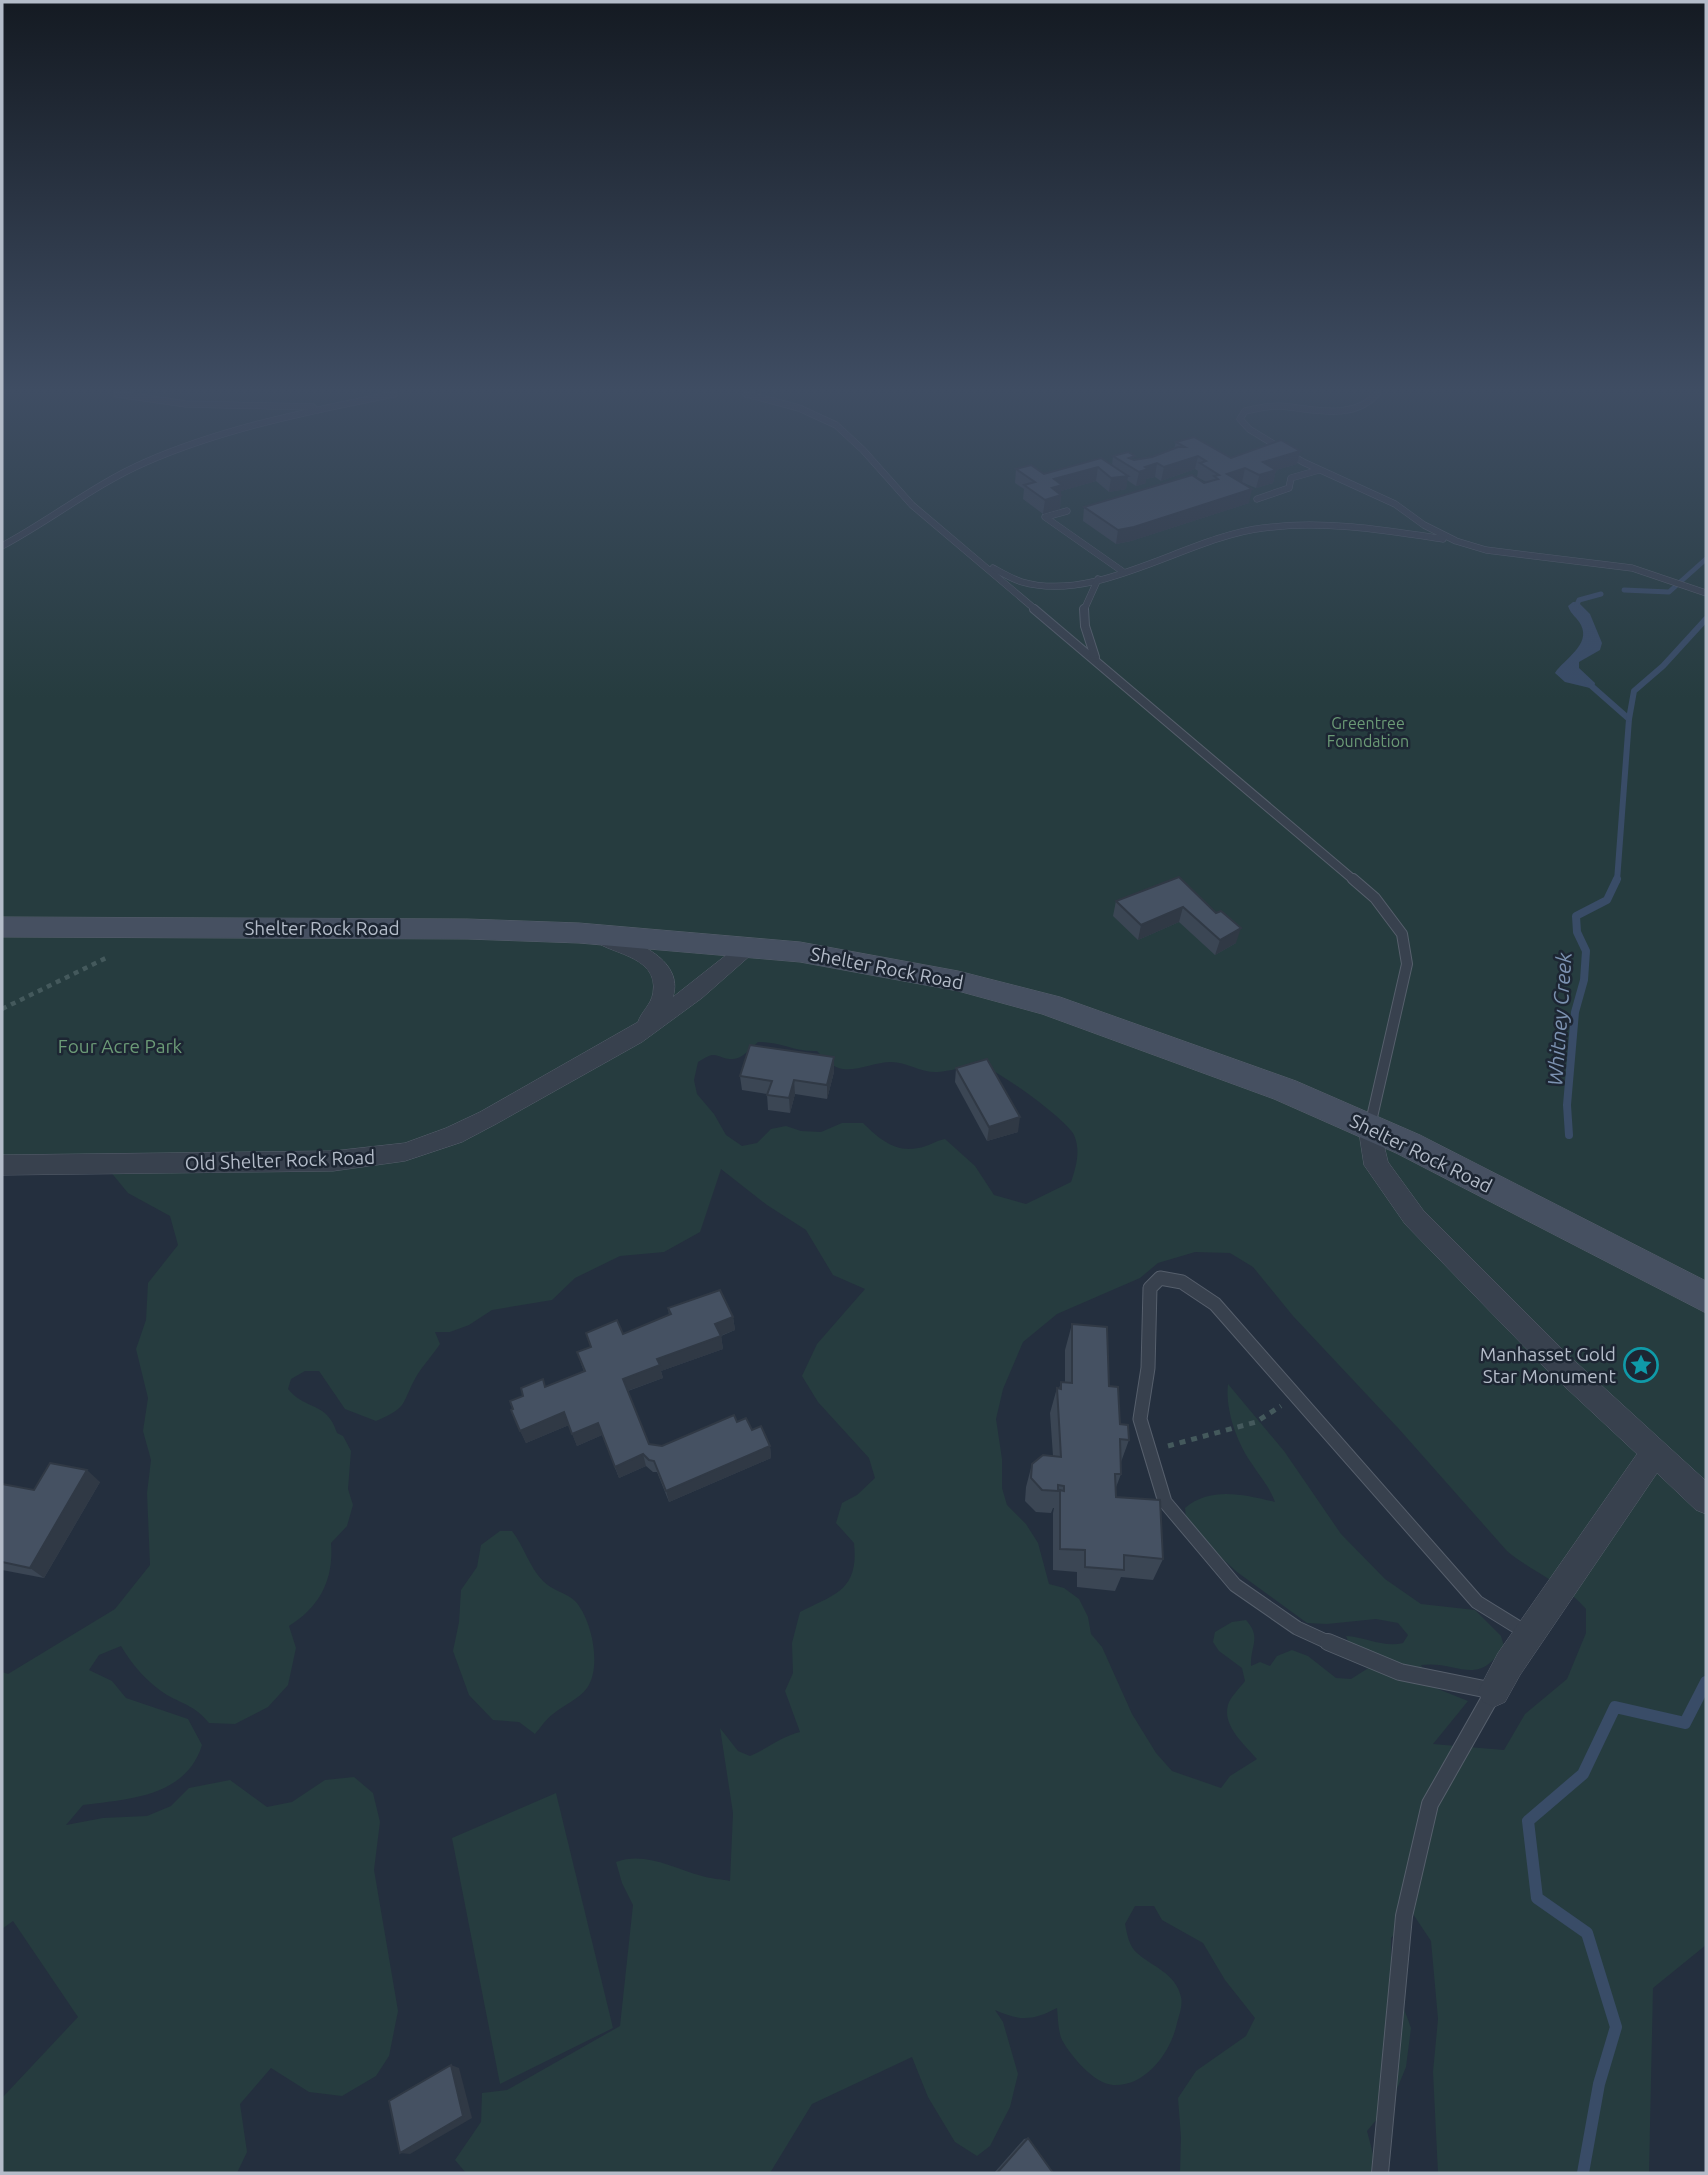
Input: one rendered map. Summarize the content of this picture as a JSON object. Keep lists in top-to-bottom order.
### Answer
{
  "streets": {
    "main road": ["Shelter Rock Road"],
    "street": ["Old Shelter Rock Road"]
  },
  "crossings": [
    ["Shelter Rock Road", "Old Shelter Rock Road"]
  ],
  "water": ["Whitney Creek"],
  "parks": ["Greentree Foundation", "Four Acre Park"],
  "places": {
    "place": ["Manhasset Gold Star Monument"]
  }
}
